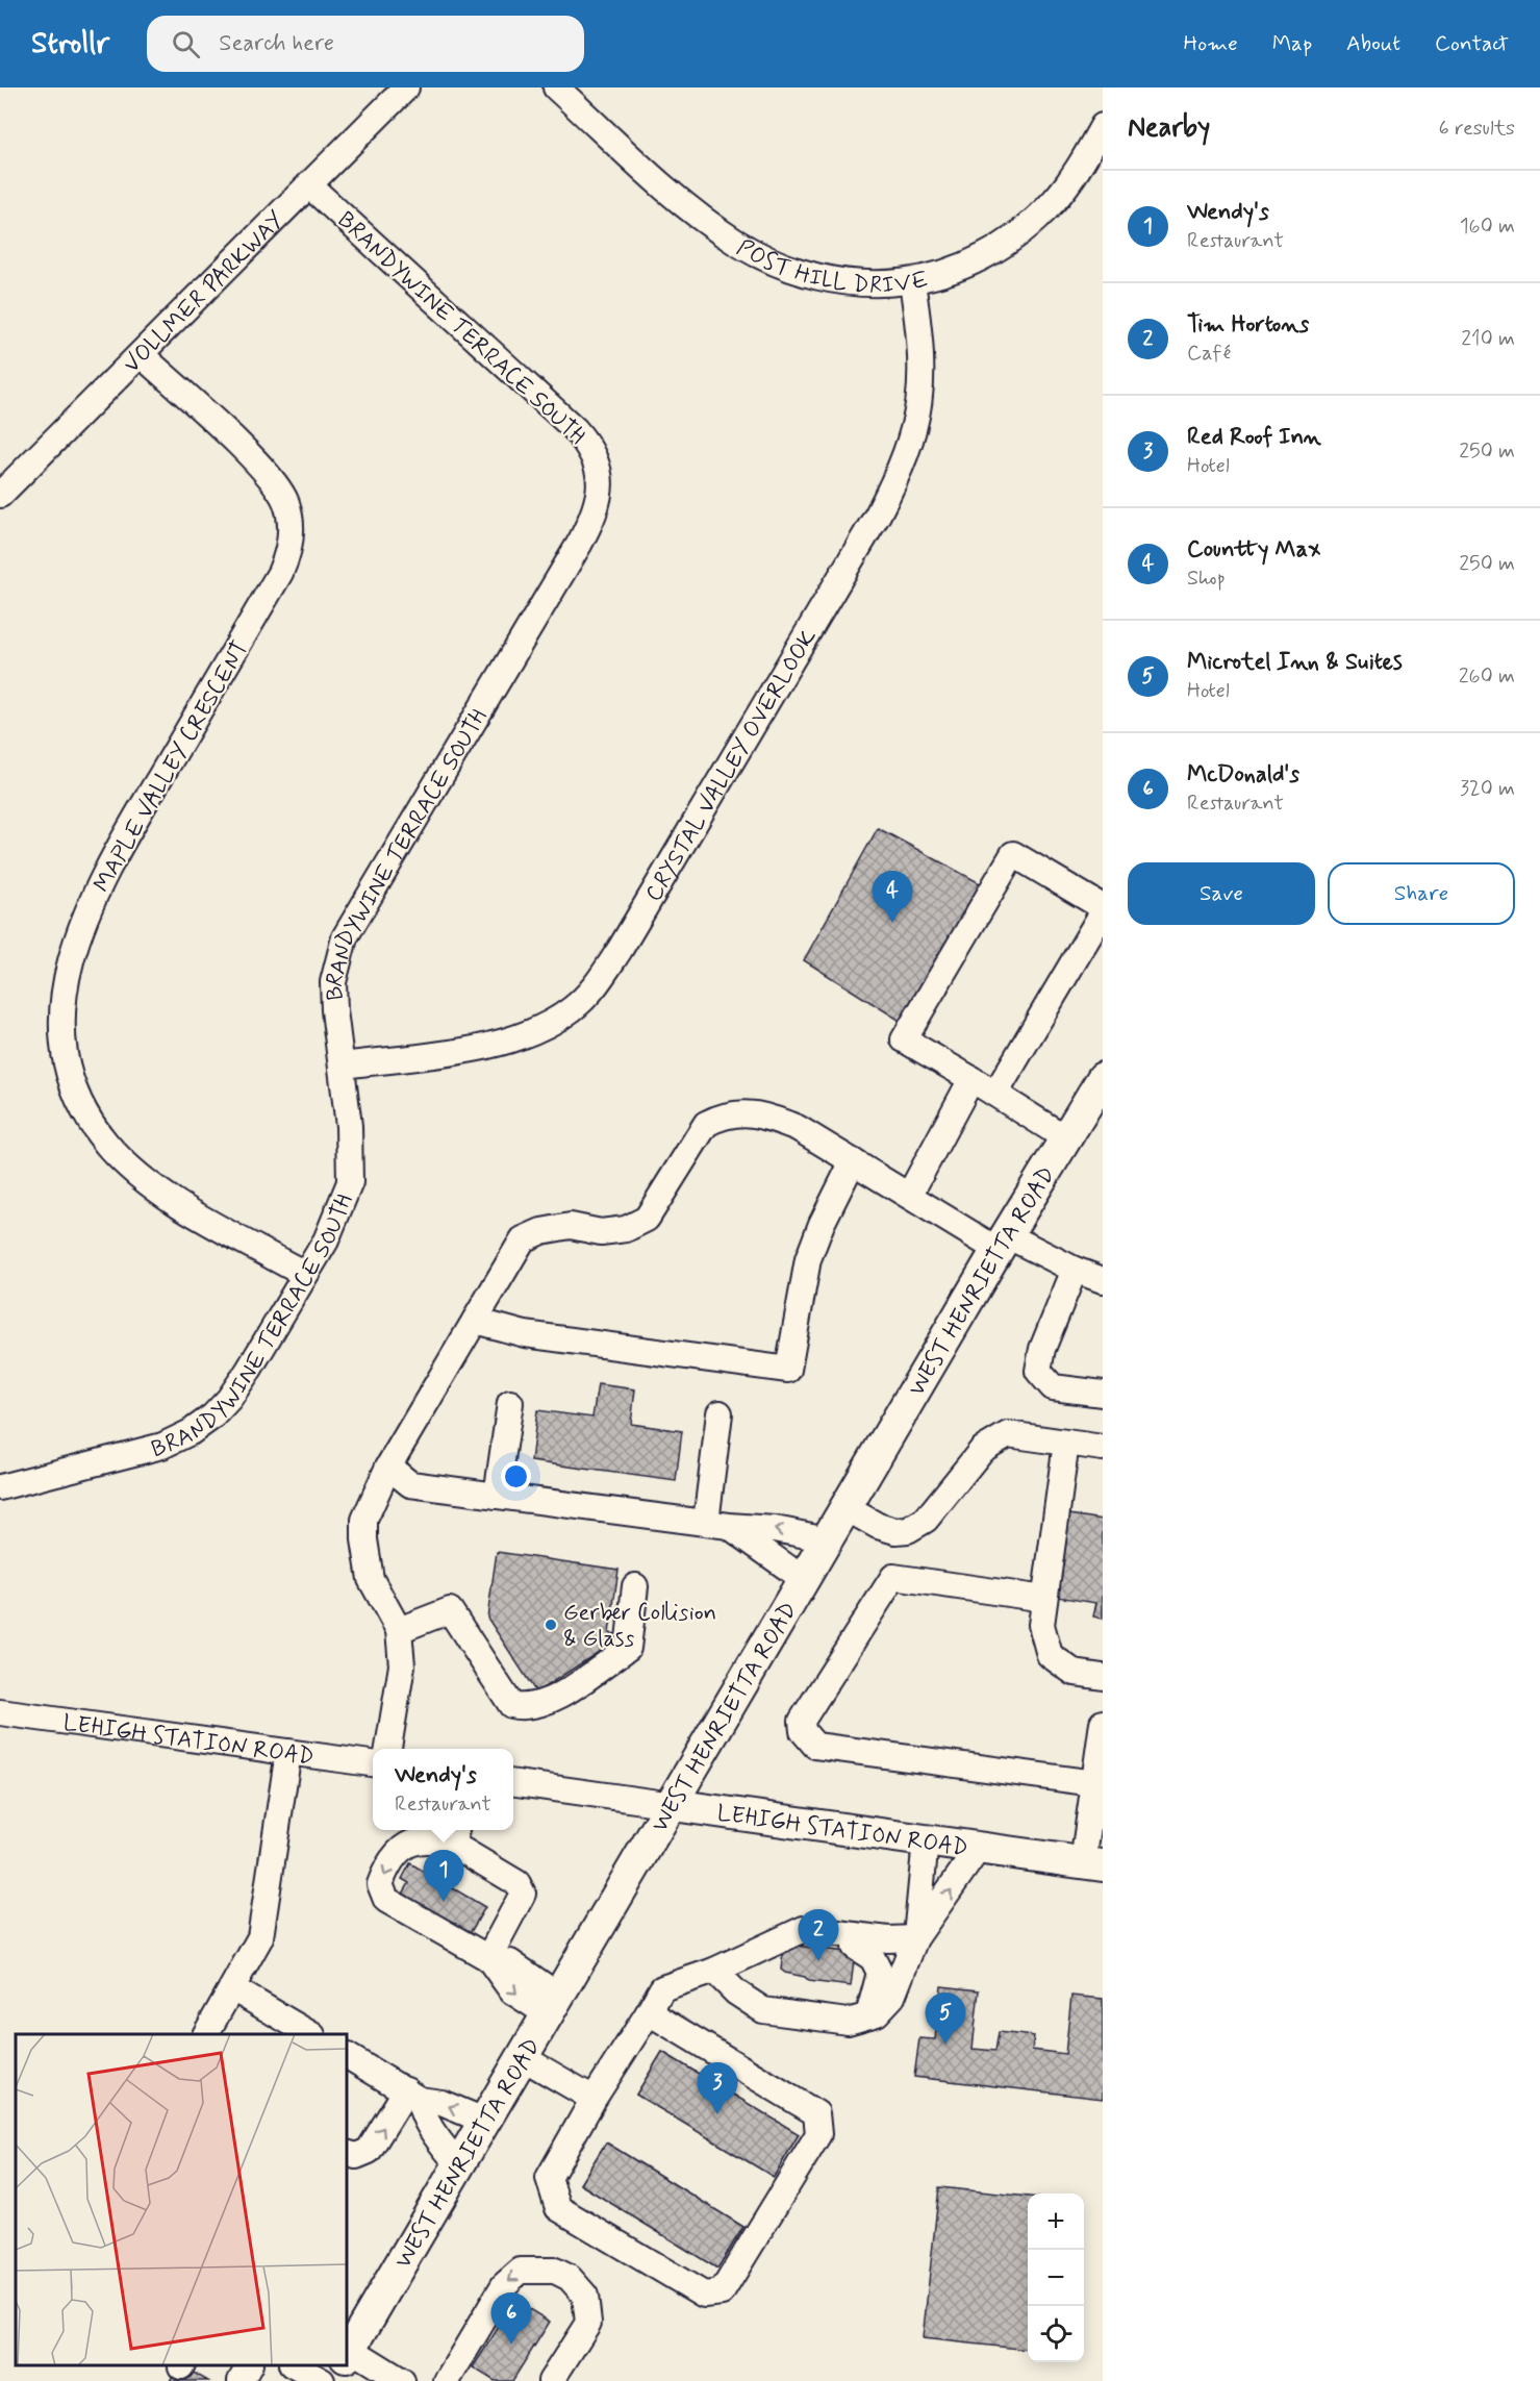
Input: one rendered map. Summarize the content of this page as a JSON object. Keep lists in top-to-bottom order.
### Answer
{
  "streets": {
    "main road": ["WEST HENRIETTA ROAD", "LEHIGH STATION ROAD"],
    "street": [
      "POST HILL DRIVE",
      "VOLLMER PARKWAY",
      "BRANDYWINE TERRACE SOUTH",
      "CRYSTAL VALLEY OVERLOOK",
      "MAPLE VALLEY CRESCENT"
    ]
  },
  "crossings": [
    ["POST HILL DRIVE", "CRYSTAL VALLEY OVERLOOK"],
    ["VOLLMER PARKWAY", "BRANDYWINE TERRACE SOUTH"],
    ["VOLLMER PARKWAY", "MAPLE VALLEY CRESCENT"],
    ["BRANDYWINE TERRACE SOUTH", "CRYSTAL VALLEY OVERLOOK"],
    ["BRANDYWINE TERRACE SOUTH", "MAPLE VALLEY CRESCENT"],
    ["WEST HENRIETTA ROAD", "LEHIGH STATION ROAD"]
  ],
  "places": ["Gerber Collision & Glass"],
  "page": {
    "header": "Strollr",
    "search": "Search here",
    "nav": [
      "Home",
      "Map",
      "About",
      "Contact"
    ],
    "heading": ["Nearby", "6 results"],
    "list": [
      {
        "mark": "1",
        "name": "Wendy's",
        "note": "Restaurant",
        "value": "160 m"
      },
      {
        "mark": "2",
        "name": "Tim Hortons",
        "note": "Café",
        "value": "210 m"
      },
      {
        "mark": "3",
        "name": "Red Roof Inn",
        "note": "Hotel",
        "value": "250 m"
      },
      {
        "mark": "4",
        "name": "Countty Max",
        "note": "Shop",
        "value": "250 m"
      },
      {
        "mark": "5",
        "name": "Microtel Inn & Suites",
        "note": "Hotel",
        "value": "260 m"
      },
      {
        "mark": "6",
        "name": "McDonald's",
        "note": "Restaurant",
        "value": "320 m"
      }
    ],
    "buttons": ["Save", "Share"],
    "pins": [
      "4",
      "1",
      "2",
      "5",
      "3",
      "6"
    ],
    "popup": ["Wendy's", "Restaurant"],
    "map_buttons": ["+", "−"]
  }
}
